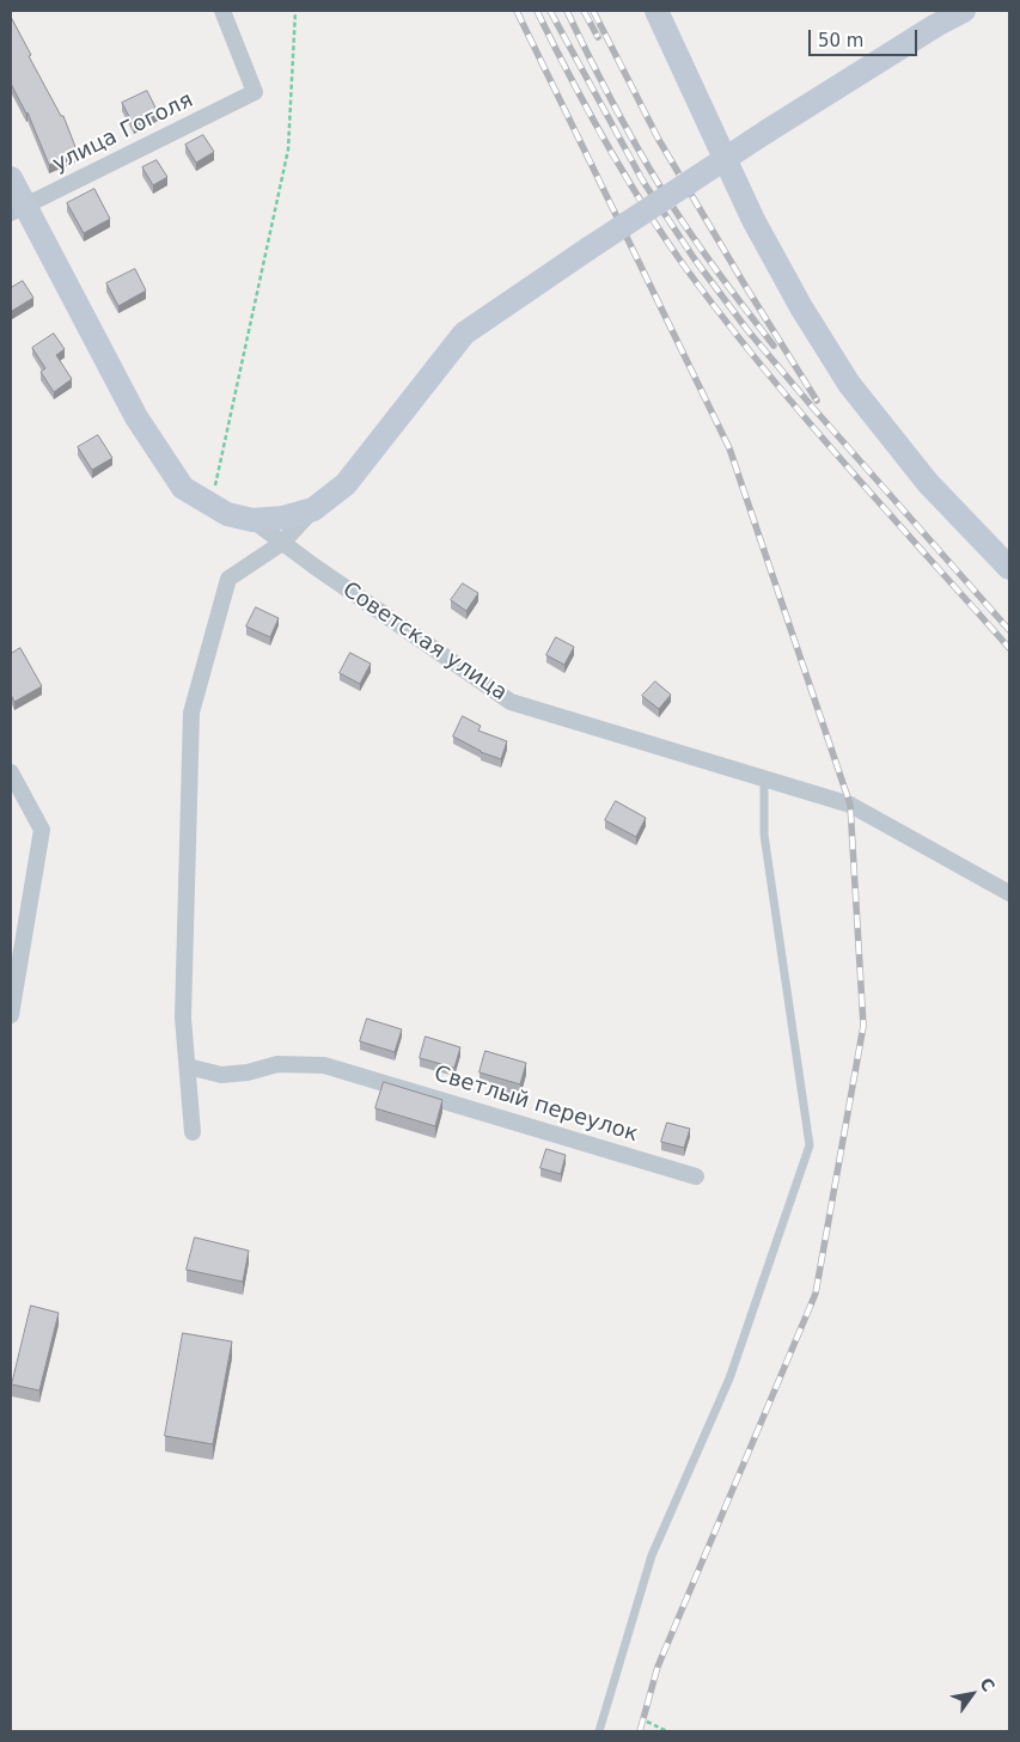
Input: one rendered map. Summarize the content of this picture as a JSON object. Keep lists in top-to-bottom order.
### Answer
{
  "streets": {
    "street": ["улица Гоголя", "Советская улица", "Светлый переулок"]
  },
  "crossings": [
    ["улица Гоголя", "Советская улица"]
  ],
  "scale_bar": "50 m",
  "north": "top right"
}
